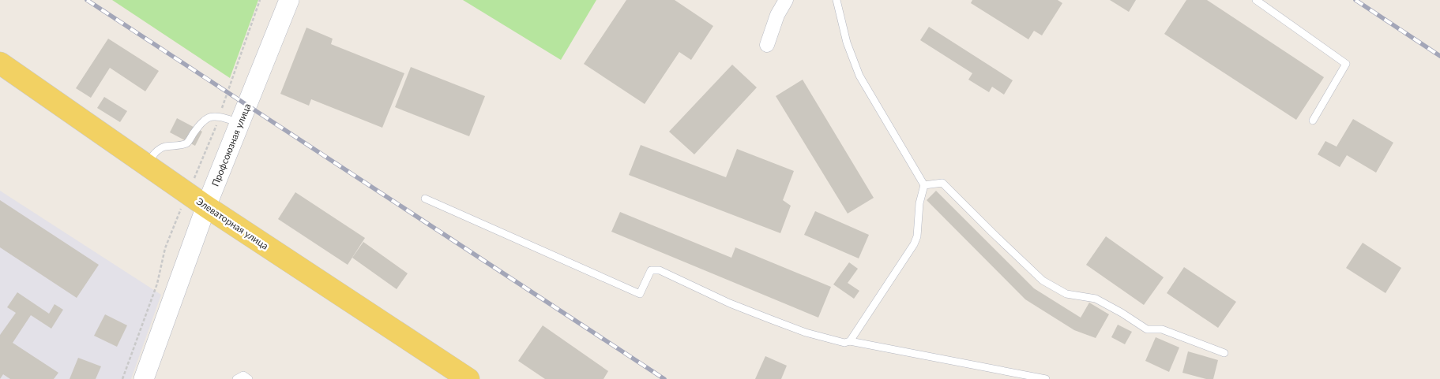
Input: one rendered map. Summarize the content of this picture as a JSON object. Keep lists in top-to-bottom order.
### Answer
{
  "streets": {
    "main road": ["Профсоюзная улица", "Элеваторная улица"]
  },
  "crossings": [
    ["Профсоюзная улица", "Элеваторная улица"]
  ]
}
